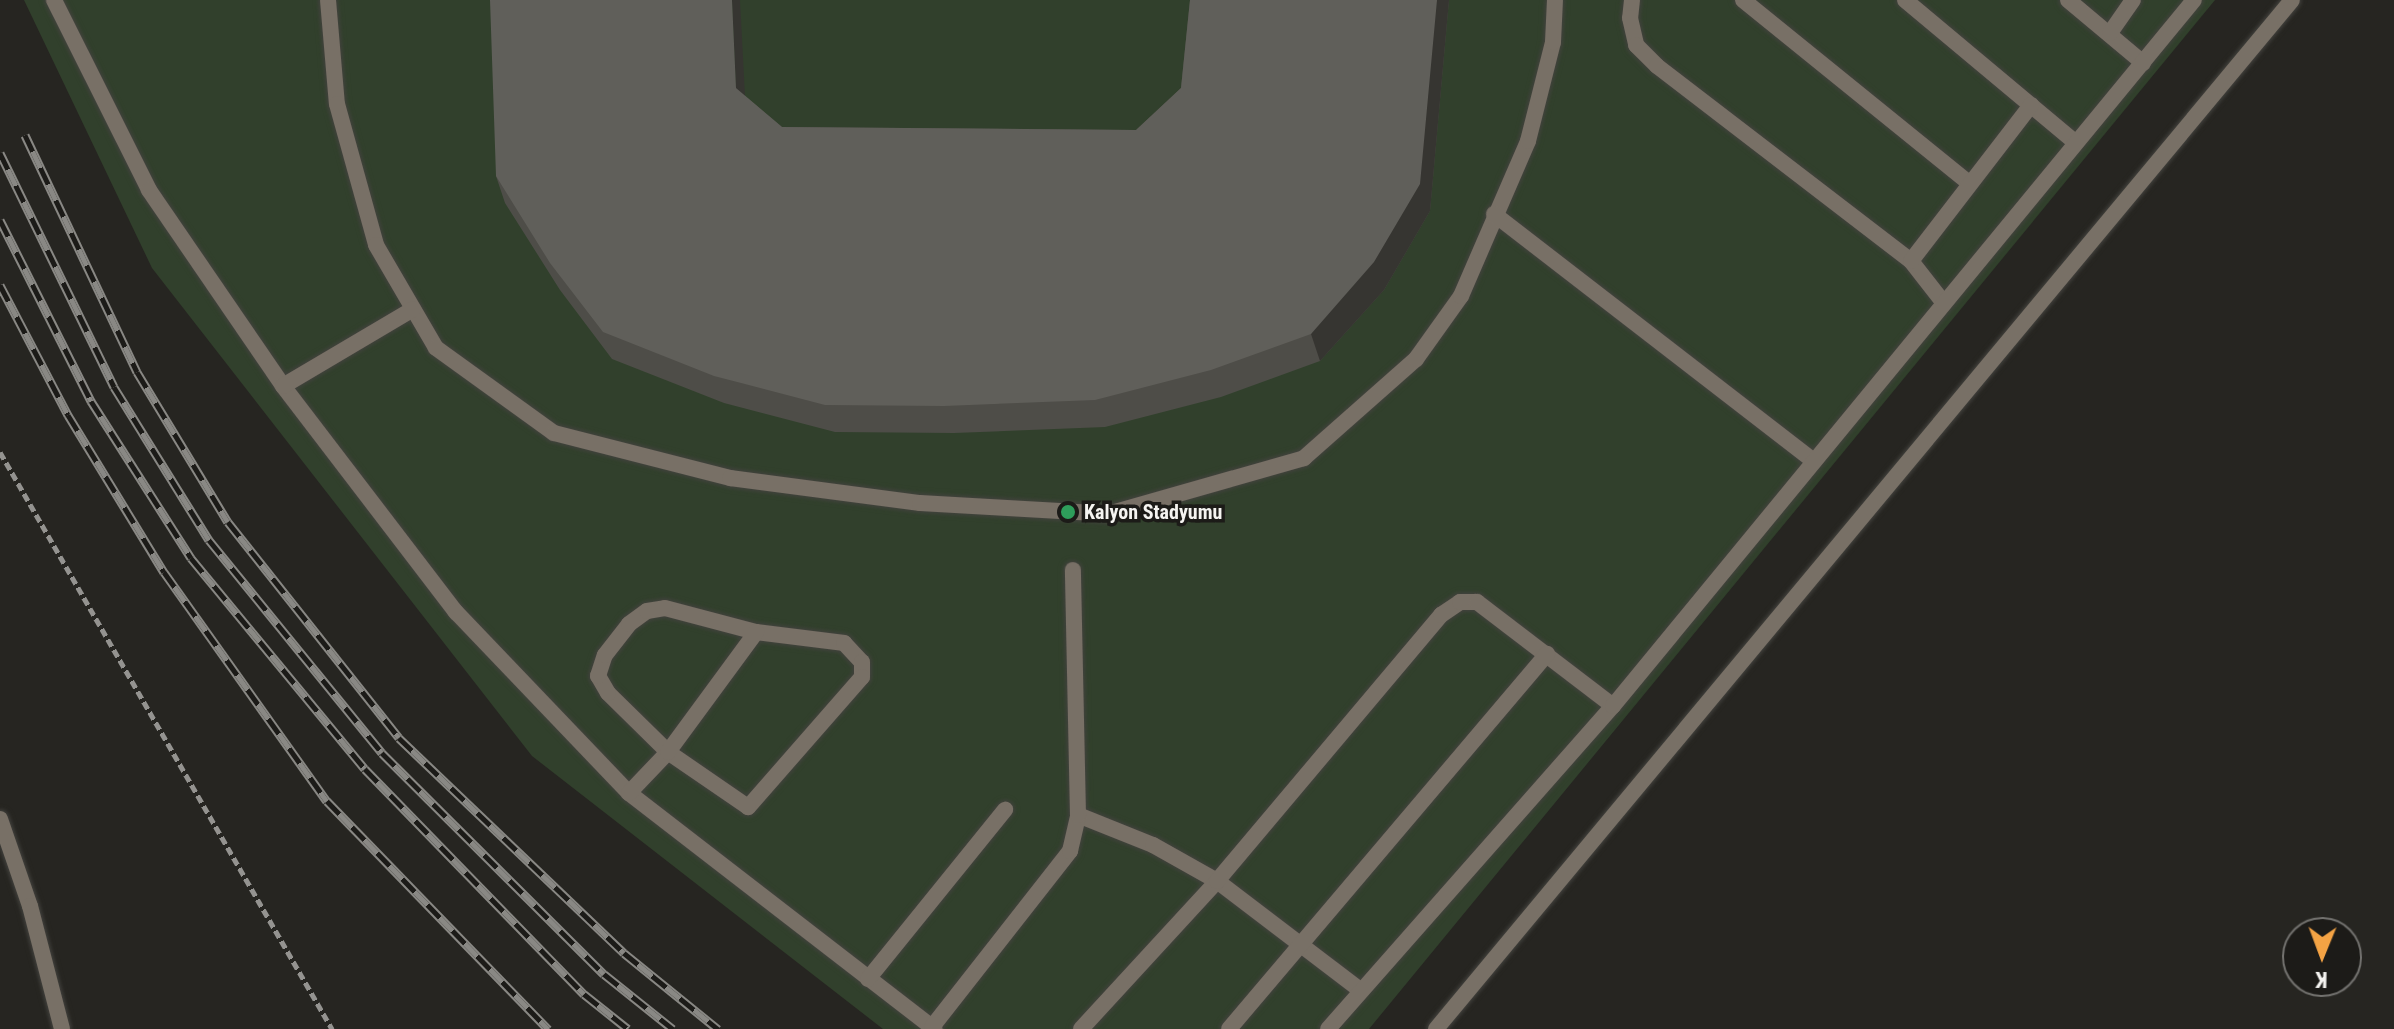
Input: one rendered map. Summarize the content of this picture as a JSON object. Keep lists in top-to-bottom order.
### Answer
{
  "places": ["Kalyon Stadyumu"],
  "north": "bottom"
}
